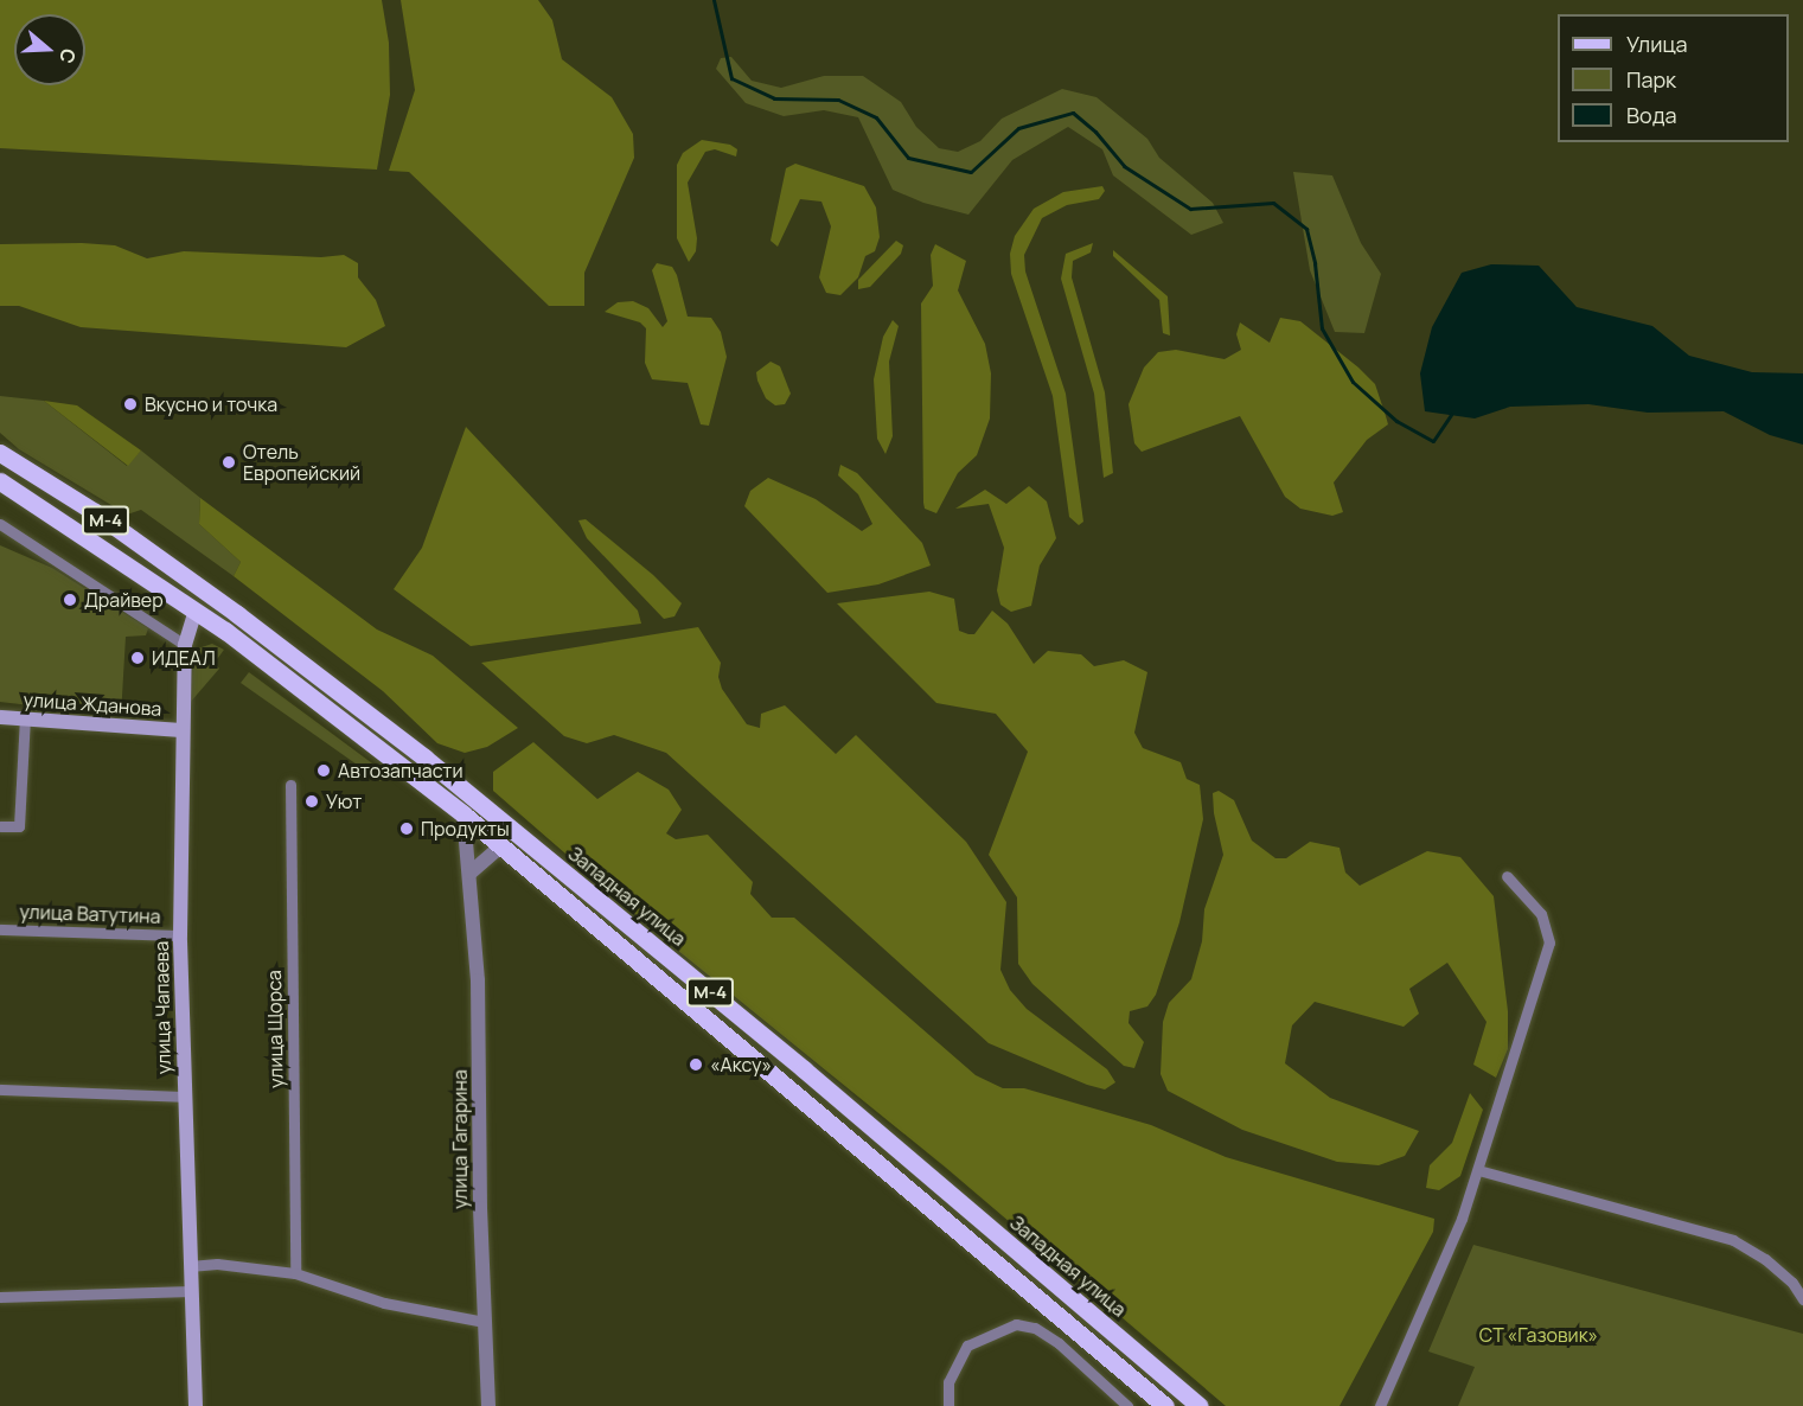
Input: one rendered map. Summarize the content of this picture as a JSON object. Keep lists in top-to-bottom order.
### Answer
{
  "streets": {
    "main road": [
      "М-4",
      "улица Жданова",
      "Западная улица",
      "улица Чапаева"
    ],
    "street": ["улица Ватутина", "улица Щорса", "улица Гагарина"]
  },
  "crossings": [
    ["улица Жданова", "улица Чапаева"],
    ["Западная улица", "улица Чапаева"],
    ["Западная улица", "улица Гагарина"],
    ["улица Ватутина", "улица Чапаева"]
  ],
  "parks": ["СТ «Газовик»"],
  "places": [
    "Вкусно и точка",
    "Отель Европейский",
    "Драйвер",
    "ИДЕАЛ",
    "Автозапчасти",
    "Уют",
    "Продукты",
    "«Аксу»"
  ],
  "legend": ["Улица", "Парк", "Вода"],
  "north": "right"
}
